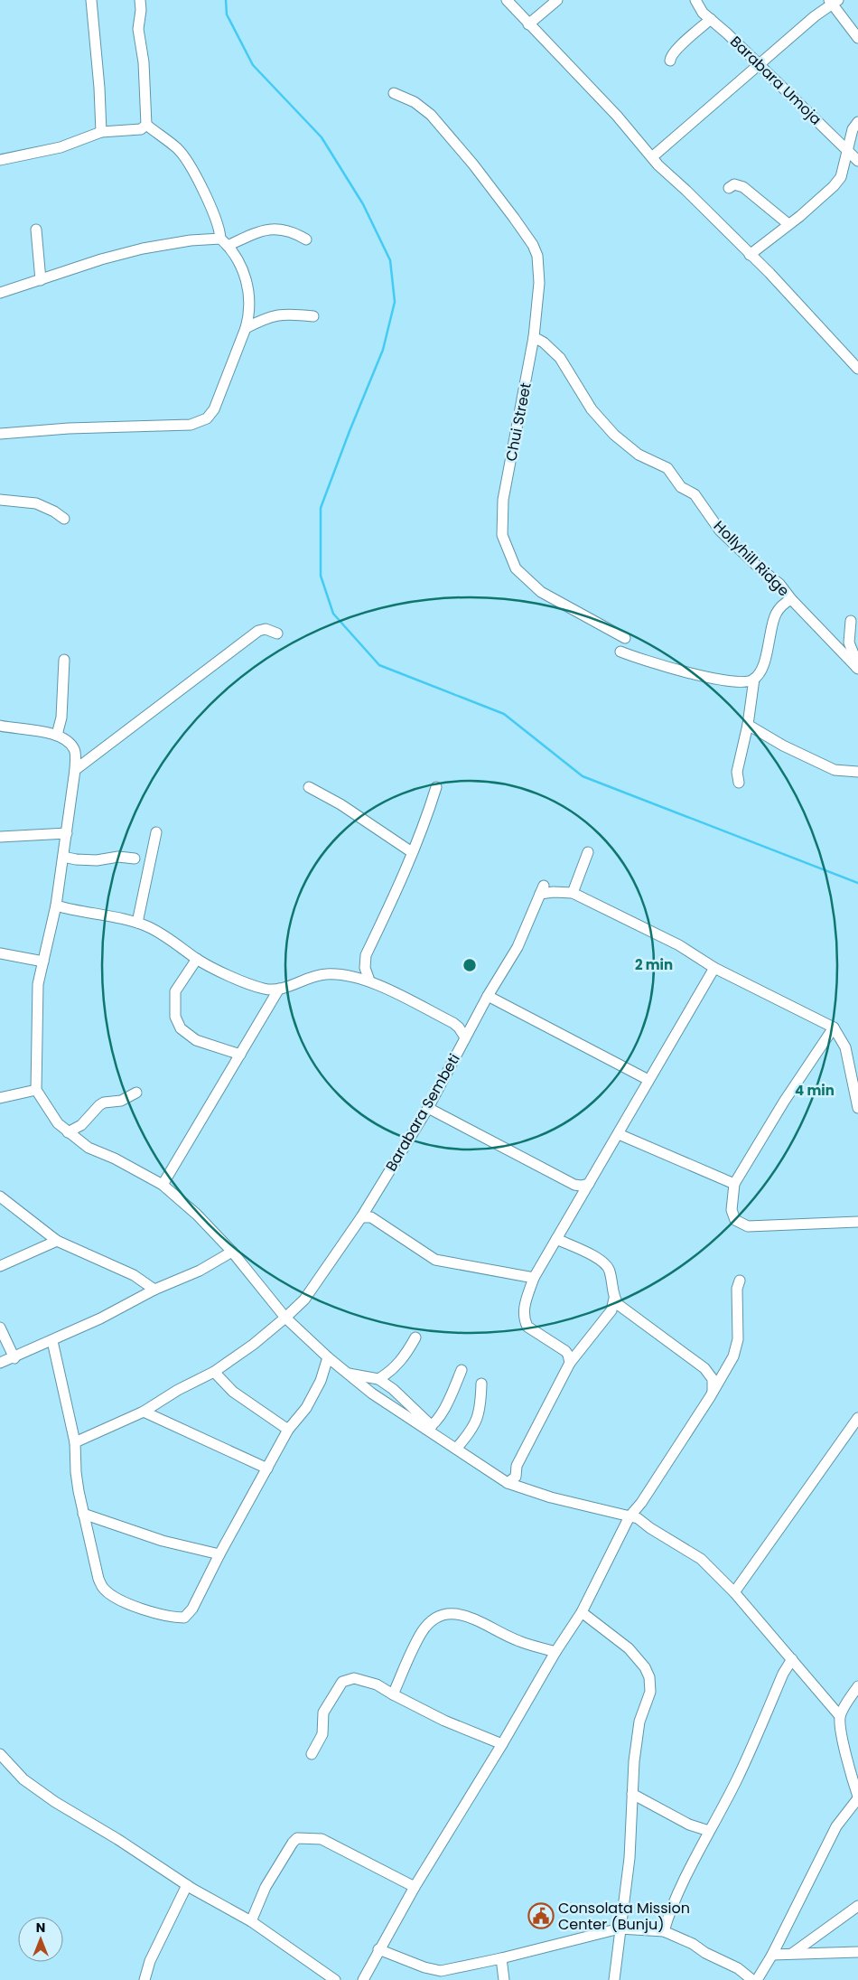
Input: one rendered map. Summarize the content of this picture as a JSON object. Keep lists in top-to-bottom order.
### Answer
{
  "streets": {
    "street": [
      "Barabara Umoja",
      "Chui Street",
      "Hollyhill Ridge",
      "Barabara Sembeti"
    ]
  },
  "crossings": [
    ["Chui Street", "Hollyhill Ridge"]
  ],
  "places": {
    "public building": ["Consolata Mission Center (Bunju)"]
  },
  "north": "top",
  "rings": ["2 min", "4 min"]
}
